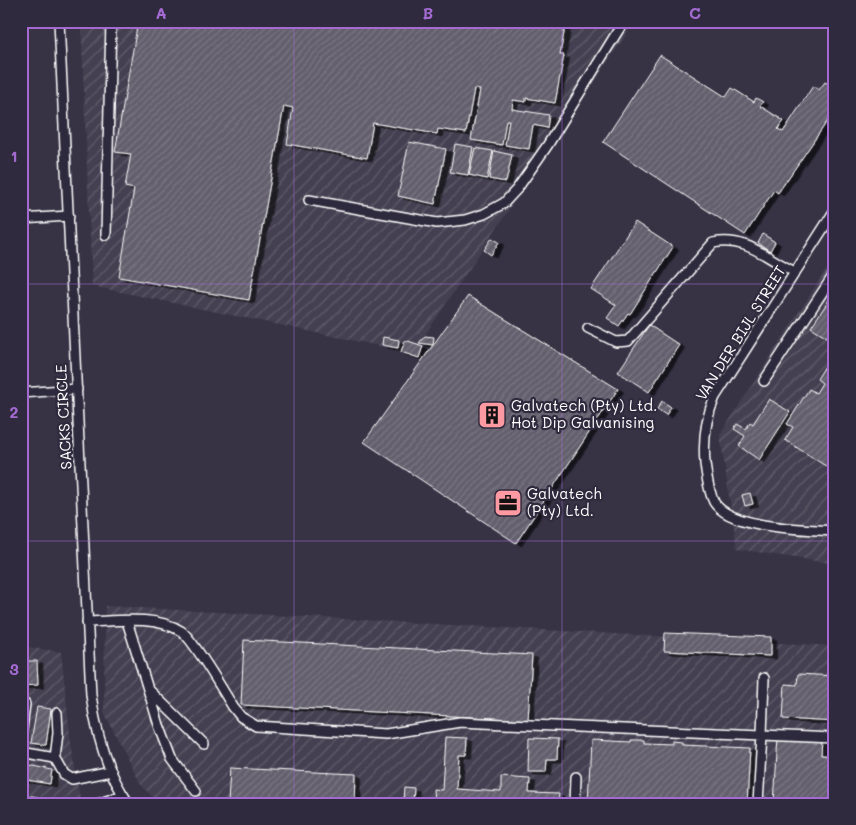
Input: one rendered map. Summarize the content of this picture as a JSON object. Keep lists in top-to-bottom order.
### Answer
{
  "streets": {
    "lane": ["VAN DER BIJL STREET", "SACKS CIRCLE"]
  },
  "places": {
    "building": ["Galvatech (Pty) Ltd. Hot Dip Galvanising"],
    "office": ["Galvatech (Pty) Ltd."]
  },
  "grid": {
    "columns": ["A", "B", "C"],
    "rows": ["1", "2", "3"]
  }
}
